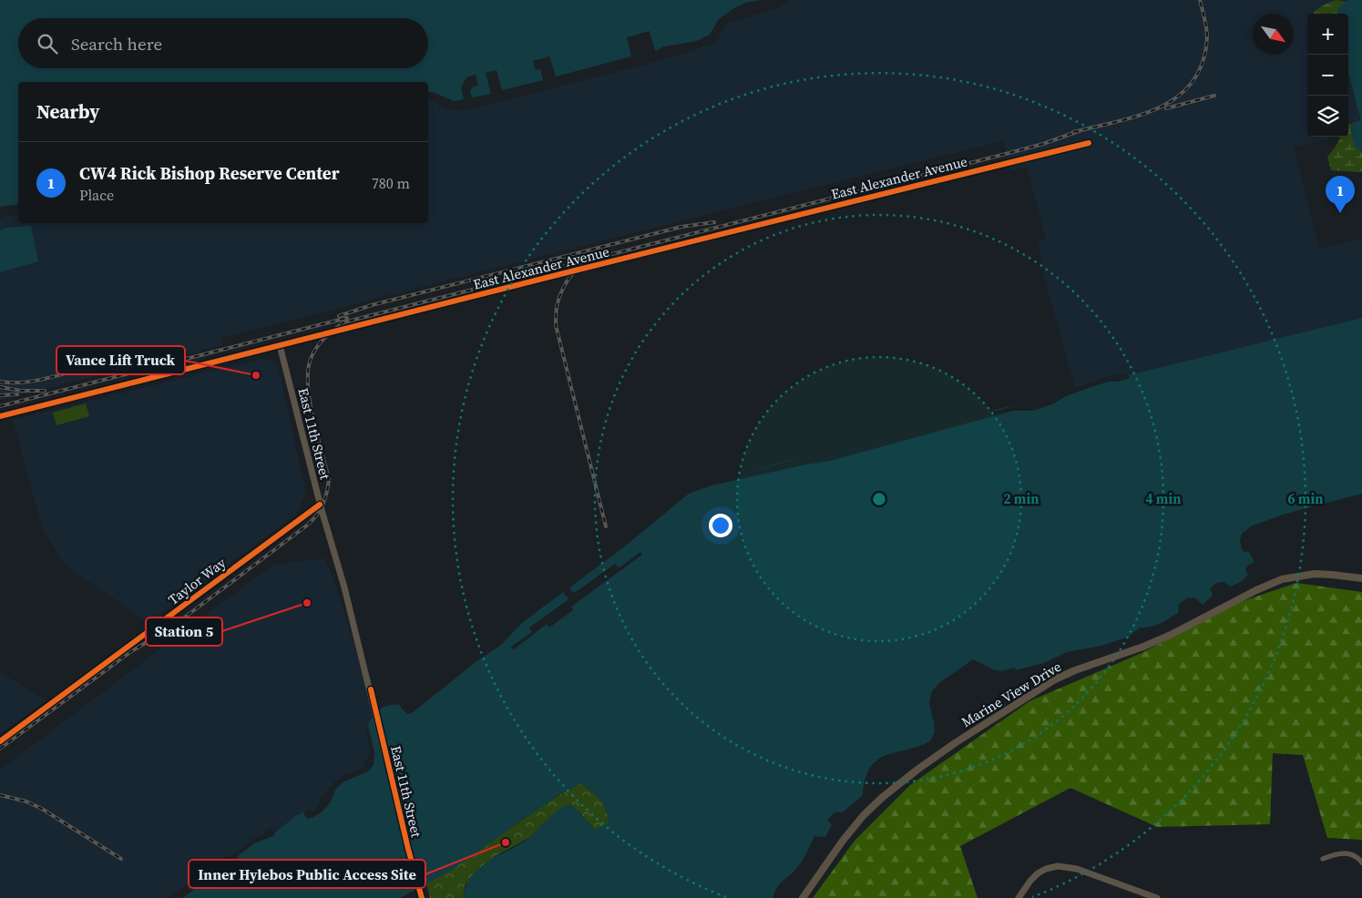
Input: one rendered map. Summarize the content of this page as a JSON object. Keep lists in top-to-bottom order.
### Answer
{
  "streets": {
    "main road": ["Marine View Drive"],
    "street": ["East Alexander Avenue", "East 11th Street", "Taylor Way"]
  },
  "crossings": [
    ["East Alexander Avenue", "East 11th Street"],
    ["East 11th Street", "Taylor Way"]
  ],
  "places": ["Vance Lift Truck", "Station 5", "Inner Hylebos Public Access Site"],
  "north": "bottom right",
  "page": {
    "map_buttons": ["+", "−"],
    "search": "Search here",
    "heading": "Nearby",
    "list": [
      {
        "mark": "1",
        "name": "CW4 Rick Bishop Reserve Center",
        "note": "Place",
        "value": "780 m"
      }
    ],
    "pins": "1"
  },
  "rings": ["2 min", "4 min", "6 min"]
}
